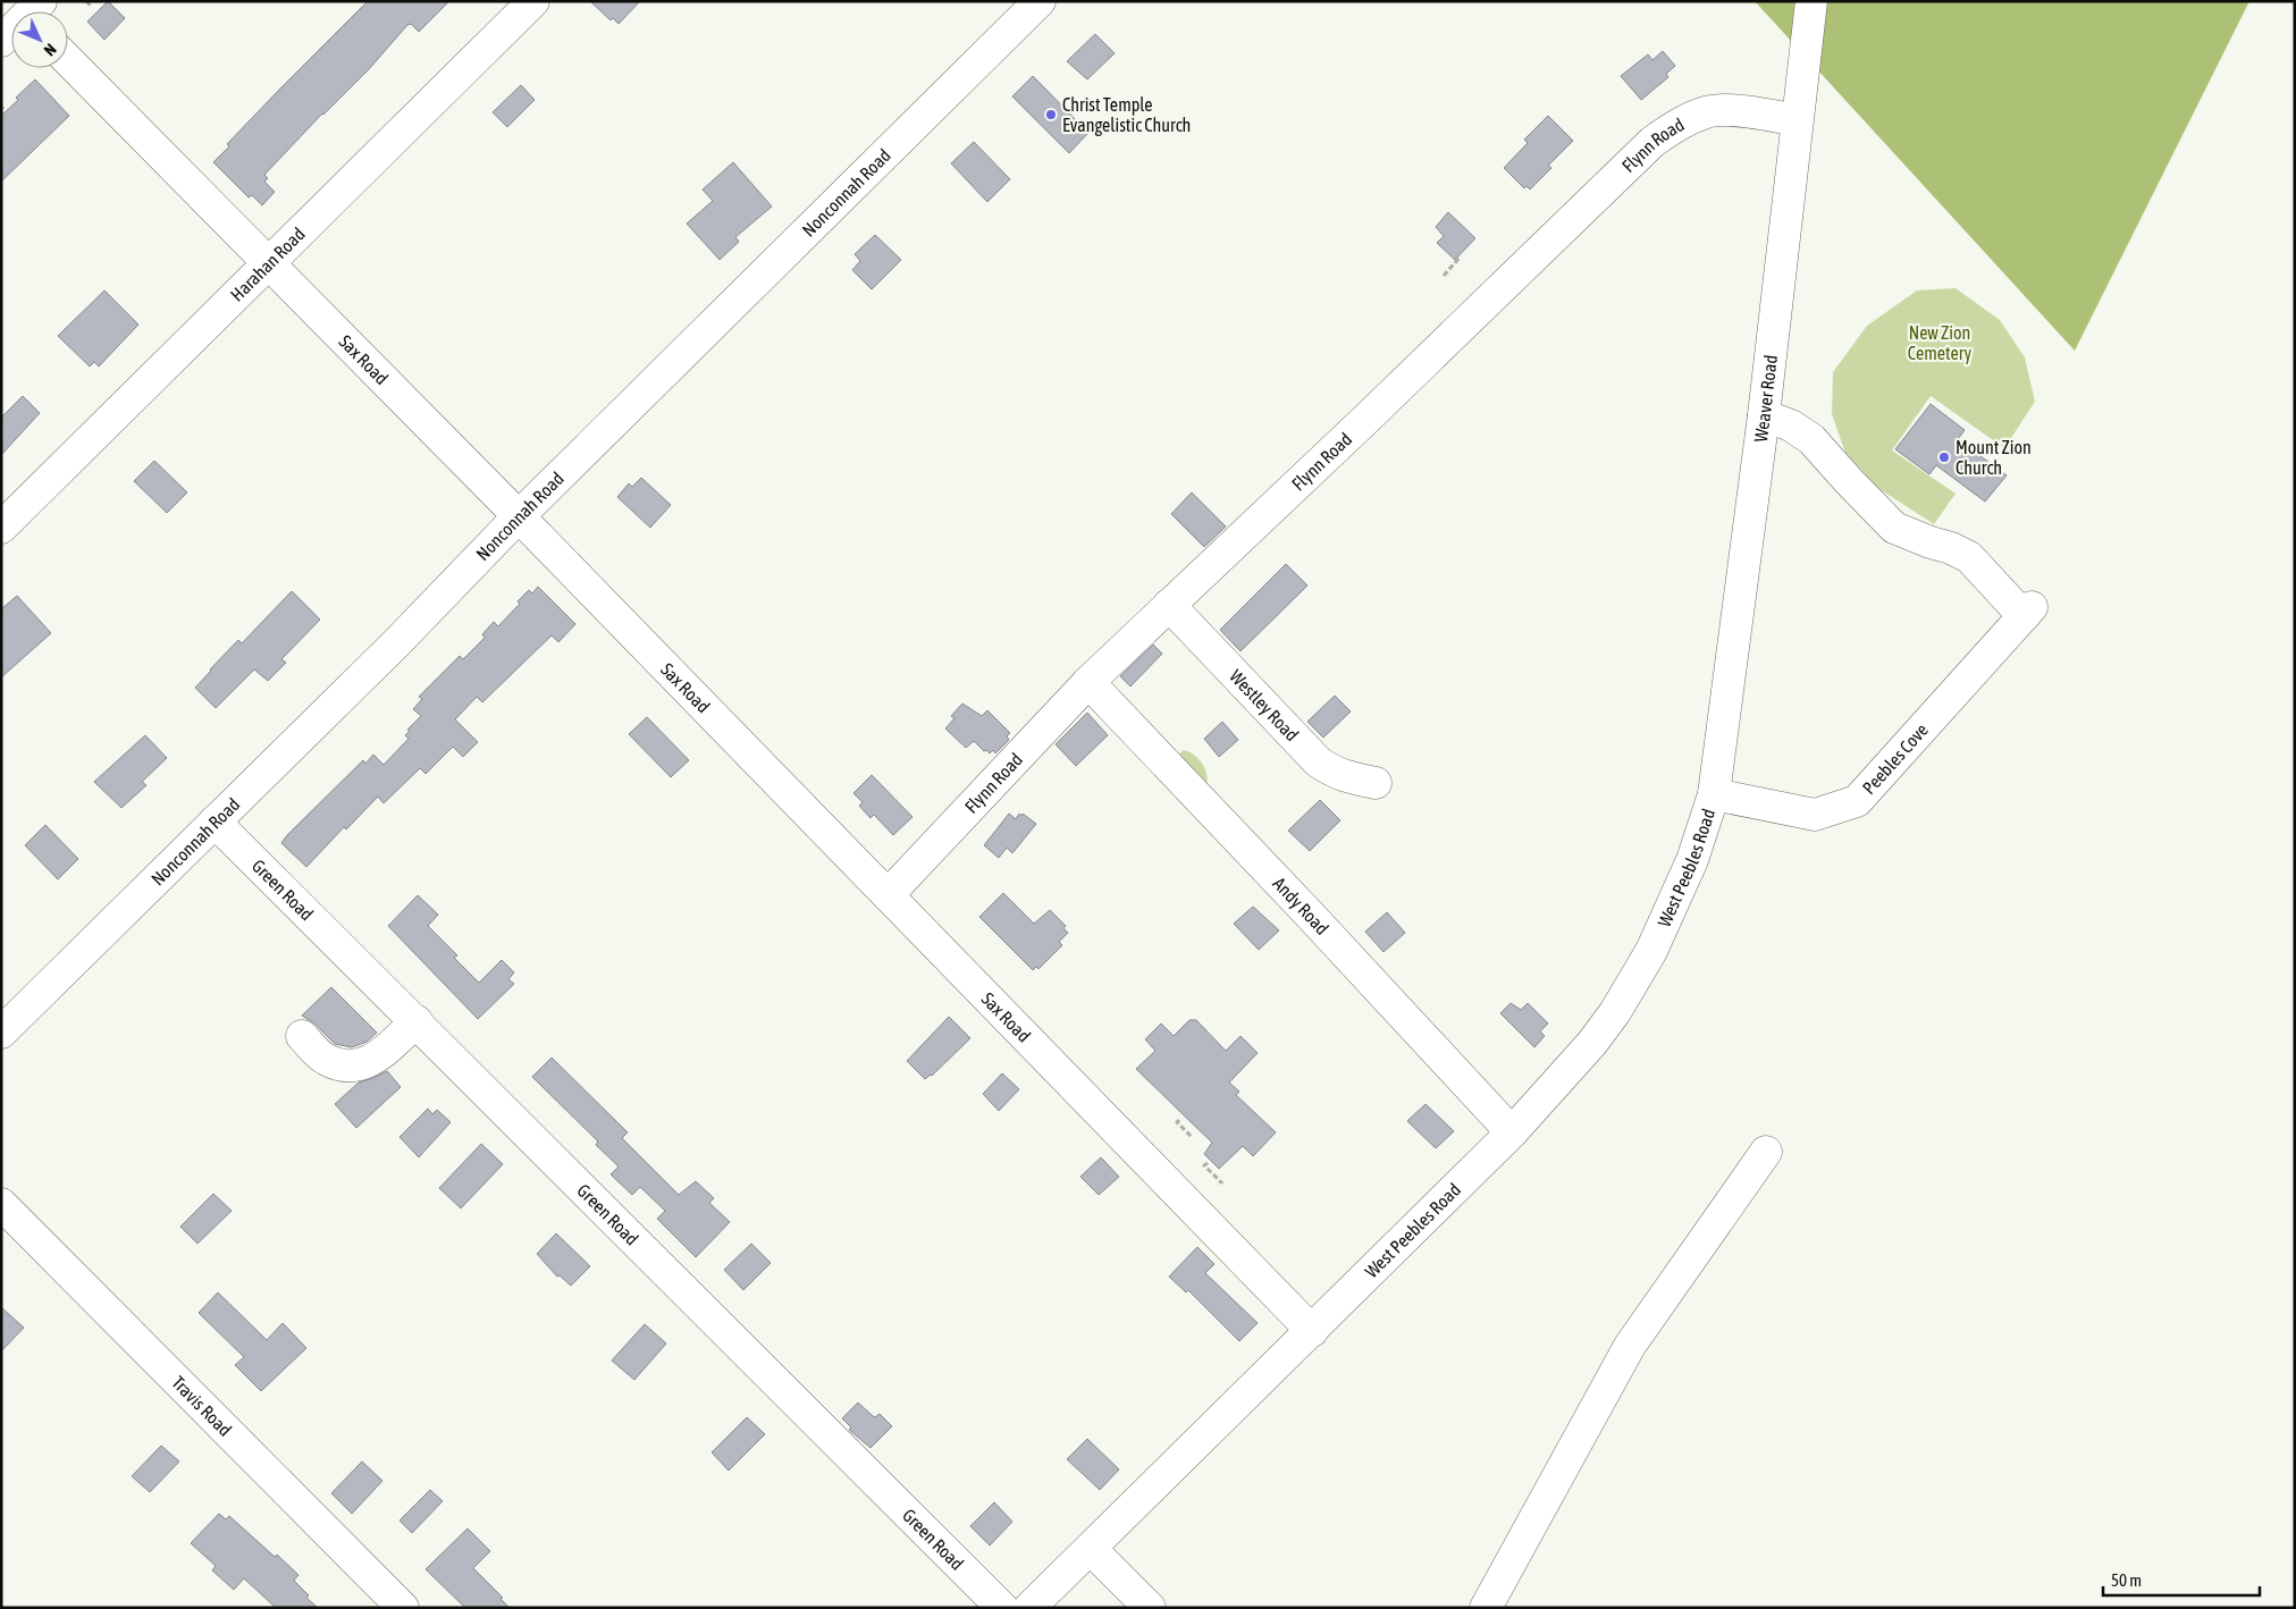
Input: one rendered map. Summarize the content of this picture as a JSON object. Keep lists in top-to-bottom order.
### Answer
{
  "streets": {
    "street": [
      "Flynn Road",
      "Nonconnah Road",
      "Harahan Road",
      "Sax Road",
      "Weaver Road",
      "Westley Road",
      "Peebles Cove",
      "West Peebles Road",
      "Green Road",
      "Andy Road",
      "Travis Road"
    ]
  },
  "crossings": [
    ["Flynn Road", "Sax Road"],
    ["Flynn Road", "Weaver Road"],
    ["Flynn Road", "Westley Road"],
    ["Flynn Road", "Andy Road"],
    ["Nonconnah Road", "Sax Road"],
    ["Nonconnah Road", "Green Road"],
    ["Harahan Road", "Sax Road"],
    ["Sax Road", "West Peebles Road"],
    ["Weaver Road", "Peebles Cove"],
    ["Weaver Road", "West Peebles Road"],
    ["Peebles Cove", "West Peebles Road"],
    ["West Peebles Road", "Andy Road"]
  ],
  "parks": ["New Zion Cemetery"],
  "places": ["Christ Temple Evangelistic Church", "Mount Zion Church"],
  "scale_bar": "50 m",
  "north": "bottom right"
}
